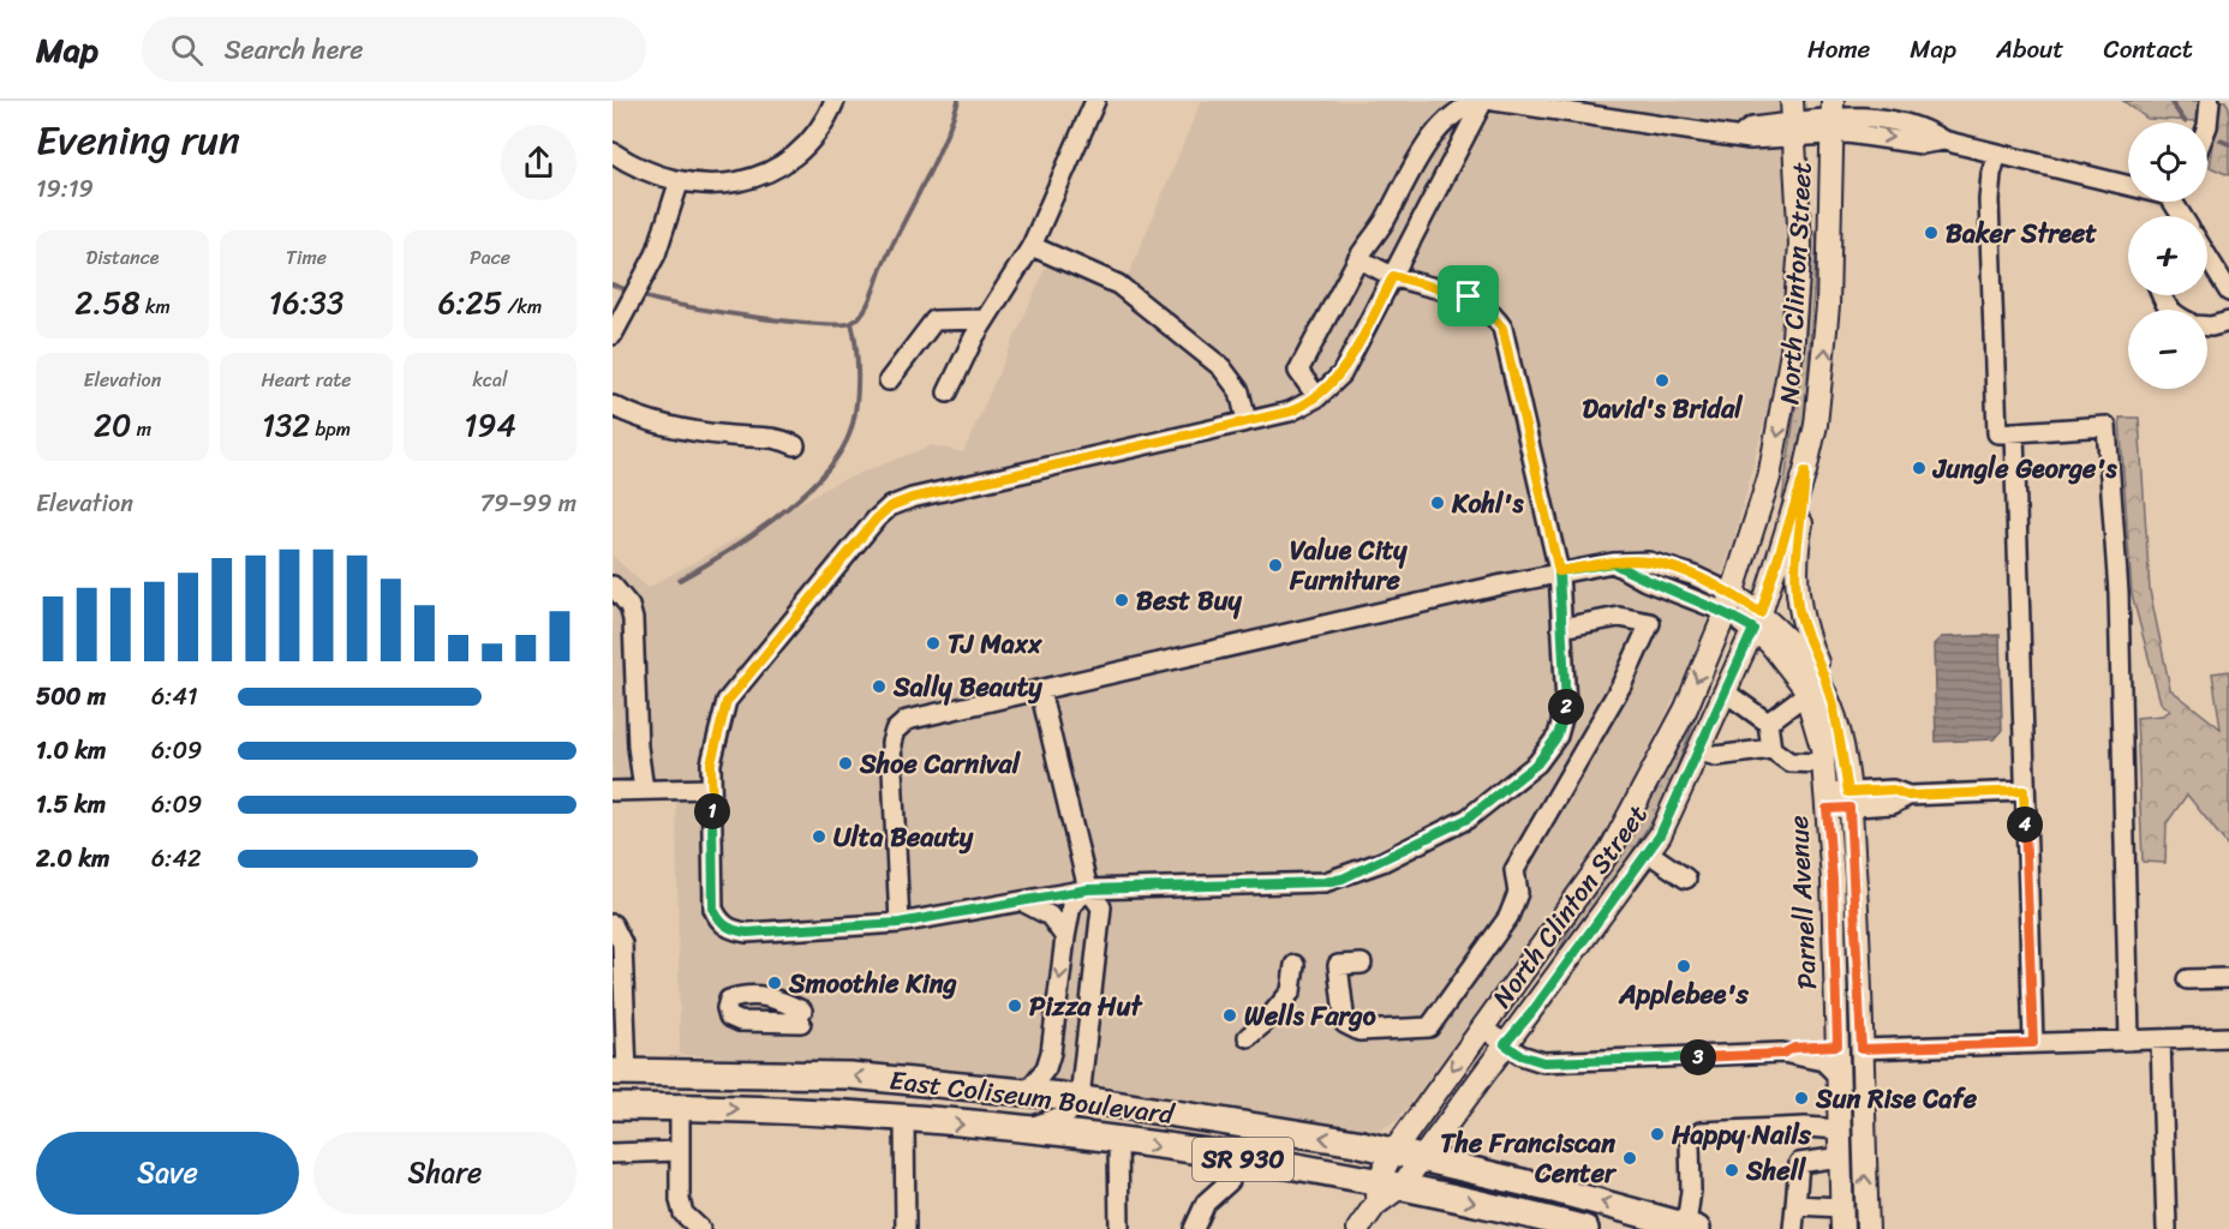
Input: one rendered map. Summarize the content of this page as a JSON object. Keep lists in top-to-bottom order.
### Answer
{
  "streets": {
    "highway": ["East Coliseum Boulevard", "SR 930"],
    "main road": ["North Clinton Street", "Parnell Avenue"]
  },
  "crossings": [
    ["North Clinton Street", "Parnell Avenue"],
    ["North Clinton Street", "East Coliseum Boulevard"]
  ],
  "places": [
    "Baker Street",
    "David's Bridal",
    "Jungle George's",
    "Kohl's",
    "Value City Furniture",
    "Best Buy",
    "TJ Maxx",
    "Sally Beauty",
    "Shoe Carnival",
    "Ulta Beauty",
    "Applebee's",
    "Smoothie King",
    "Pizza Hut",
    "Wells Fargo",
    "Sun Rise Cafe",
    "Happy Nails",
    "The Franciscan Center",
    "Shell"
  ],
  "page": {
    "header": "Map",
    "search": "Search here",
    "nav": [
      "Home",
      "Map",
      "About",
      "Contact"
    ],
    "heading": ["Evening run", "19:19"],
    "map_buttons": ["+", "−"],
    "stats": [
      ["Distance", "2.58 km"],
      ["Time", "16:33"],
      ["Pace", "6:25 /km"],
      ["Elevation", "20 m"],
      ["Heart rate", "132 bpm"],
      ["kcal", "194"]
    ],
    "chart": ["Elevation", "79–99 m"],
    "list": [
      {
        "name": "500 m",
        "note": "6:41"
      },
      {
        "name": "1.0 km",
        "note": "6:09"
      },
      {
        "name": "1.5 km",
        "note": "6:09"
      },
      {
        "name": "2.0 km",
        "note": "6:42"
      }
    ],
    "pins": [
      "2",
      "1",
      "4",
      "3"
    ],
    "buttons": ["Save", "Share"]
  }
}
